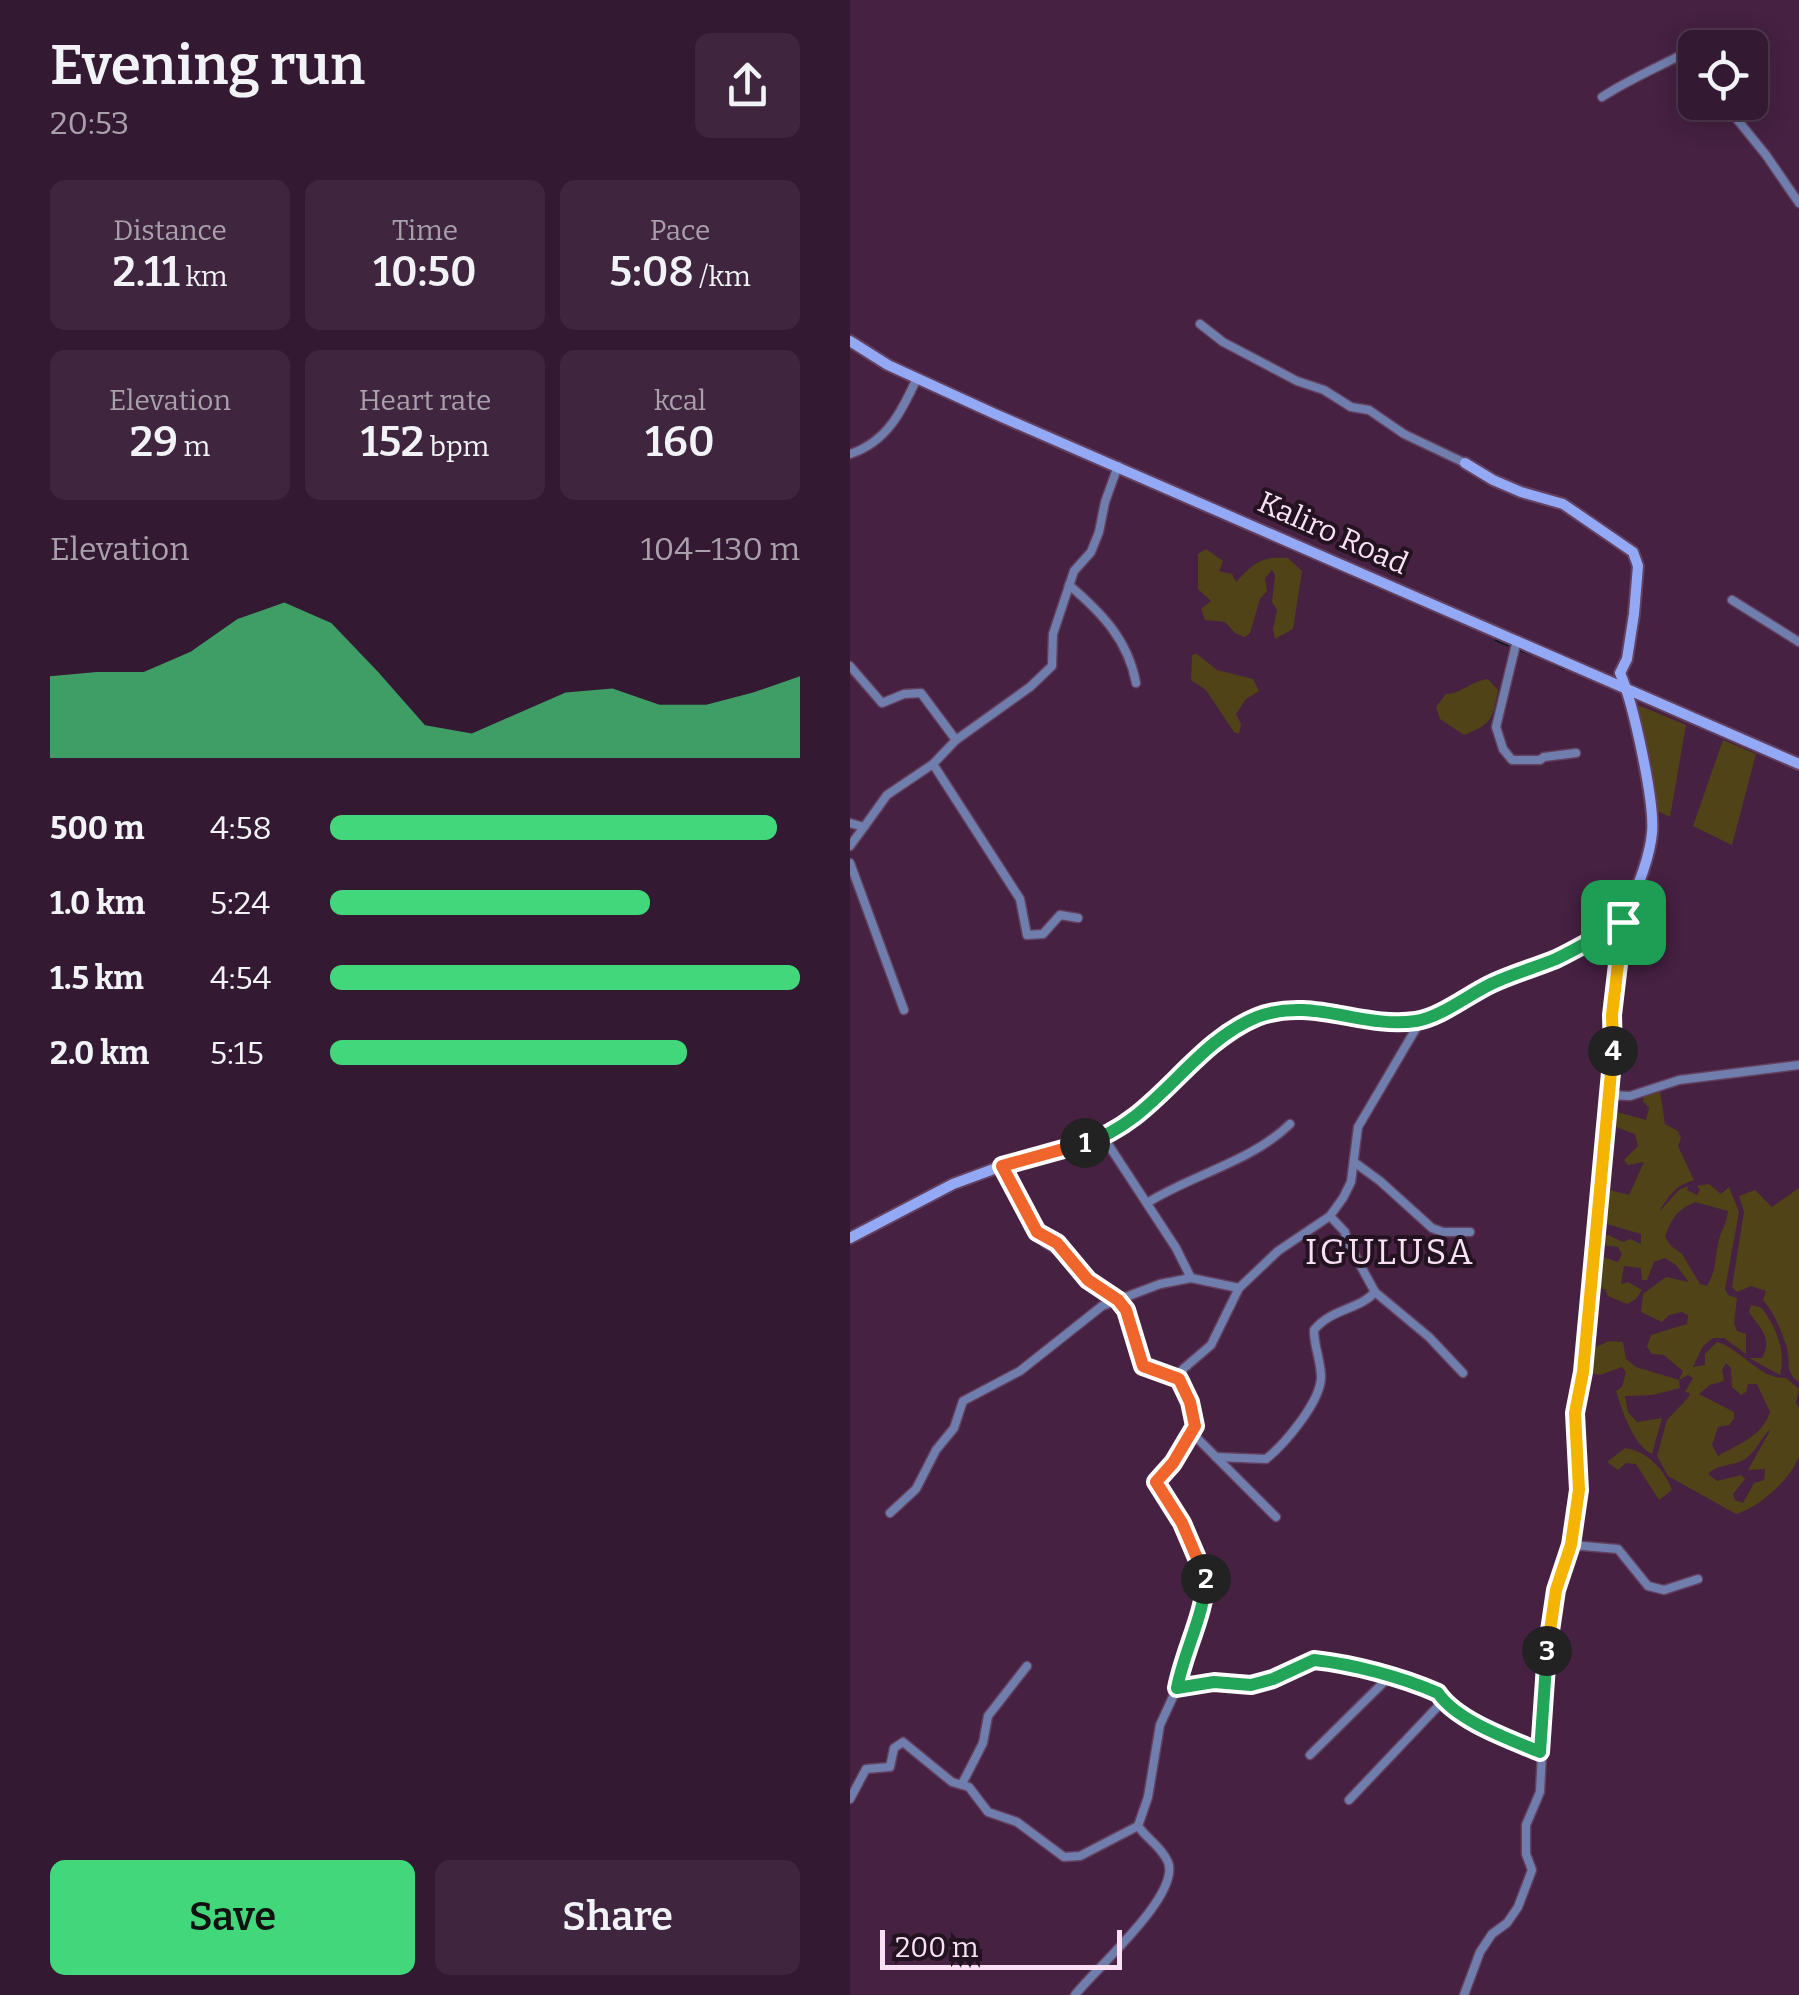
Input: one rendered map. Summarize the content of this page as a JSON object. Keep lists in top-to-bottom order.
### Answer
{
  "streets": {
    "street": ["Kaliro Road"]
  },
  "districts": ["IGULUSA"],
  "scale_bar": "200 m",
  "page": {
    "heading": ["Evening run", "20:53"],
    "stats": [
      ["Distance", "2.11 km"],
      ["Time", "10:50"],
      ["Pace", "5:08 /km"],
      ["Elevation", "29 m"],
      ["Heart rate", "152 bpm"],
      ["kcal", "160"]
    ],
    "chart": ["Elevation", "104–130 m"],
    "list": [
      {
        "name": "500 m",
        "note": "4:58"
      },
      {
        "name": "1.0 km",
        "note": "5:24"
      },
      {
        "name": "1.5 km",
        "note": "4:54"
      },
      {
        "name": "2.0 km",
        "note": "5:15"
      }
    ],
    "pins": [
      "4",
      "1",
      "2",
      "3"
    ],
    "buttons": ["Save", "Share"],
    "scale": "200 m"
  }
}
